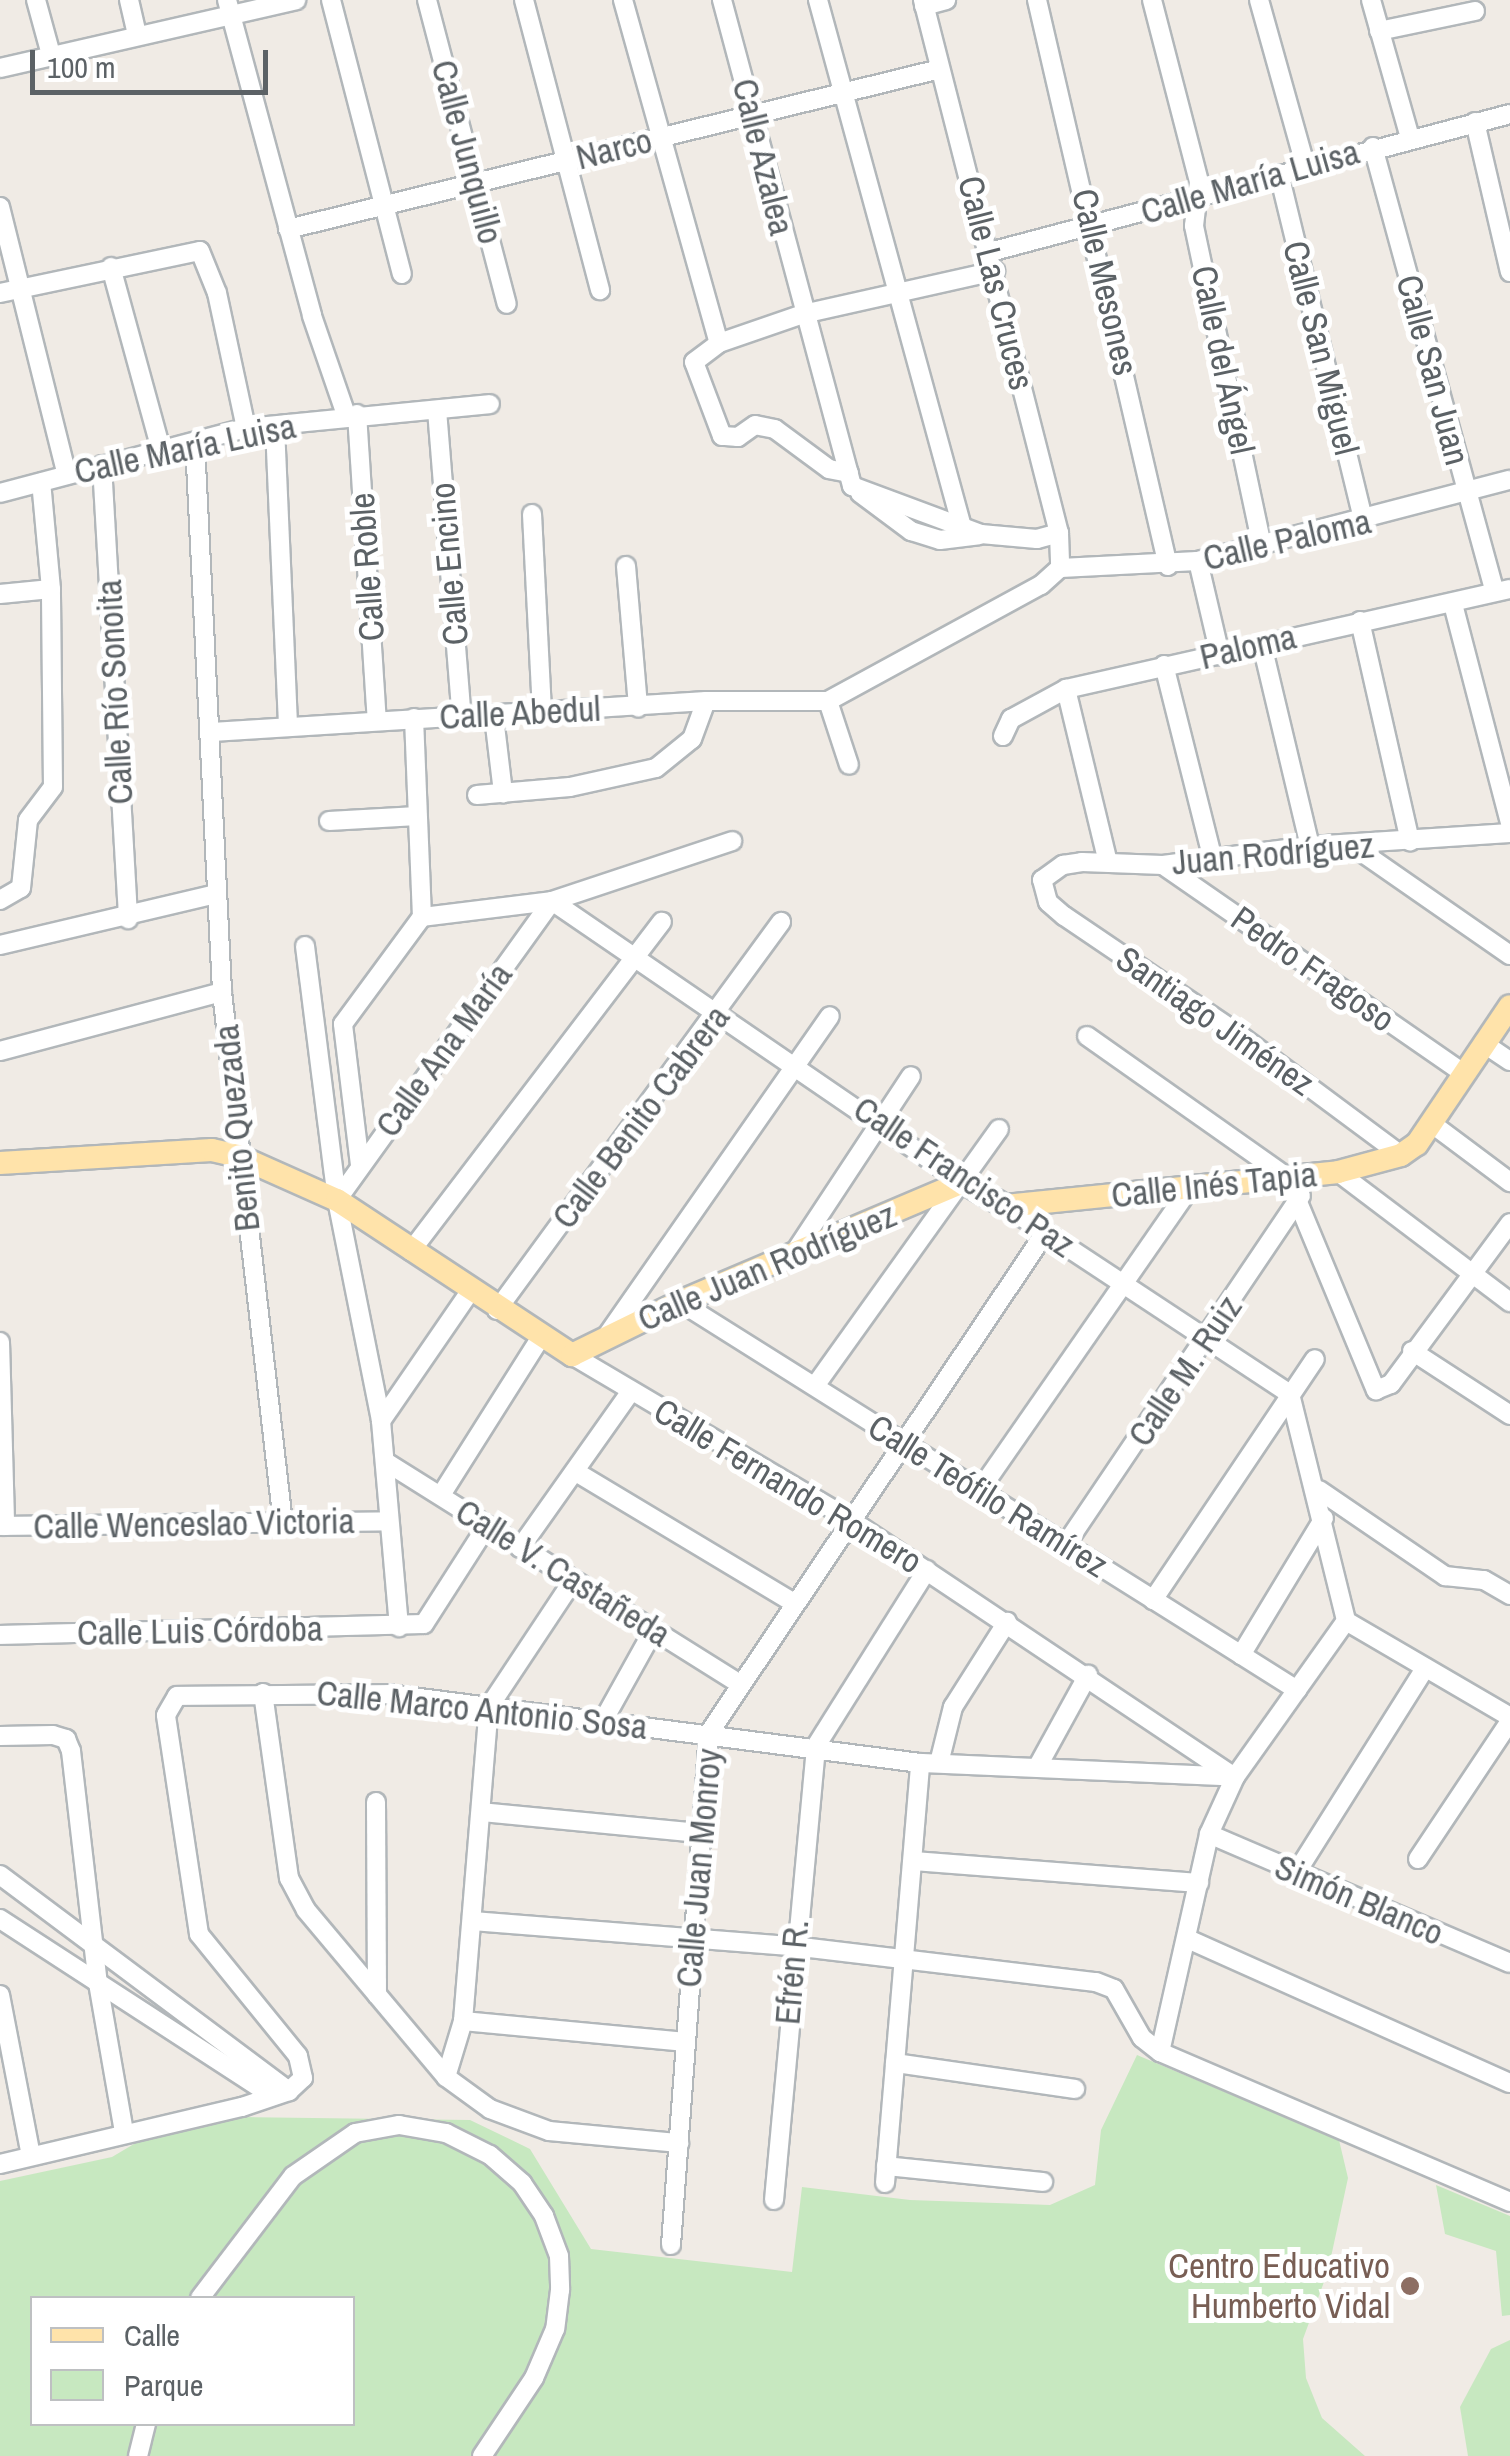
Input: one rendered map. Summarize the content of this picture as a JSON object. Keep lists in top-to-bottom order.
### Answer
{
  "streets": {
    "main road": [
      "Calle Francisco Paz",
      "Calle Inés Tapia",
      "Calle Juan Rodríguez",
      "Calle Fernando Romero"
    ],
    "street": [
      "Narco",
      "Calle Junquillo",
      "Calle Azalea",
      "Calle María Luisa",
      "Calle Mesones",
      "Calle Las Cruces",
      "Calle San Miguel",
      "Calle del Ángel",
      "Calle San Juan",
      "Calle Paloma",
      "Calle Encino",
      "Calle Roble",
      "Paloma",
      "Calle Río Sonoita",
      "Calle Abedul",
      "Juan Rodríguez",
      "Pedro Fragoso",
      "Santiago Jiménez",
      "Calle Ana María",
      "Calle Benito Cabrera",
      "Benito Quezada",
      "Calle M. Ruiz",
      "Calle Teófilo Ramírez",
      "Calle Wenceslao Victoria",
      "Calle V. Castañeda",
      "Calle Luis Córdoba",
      "Calle Marco Antonio Sosa",
      "Calle Juan Monroy",
      "Simón Blanco",
      "Efrén R."
    ]
  },
  "crossings": [
    ["Narco", "Calle Junquillo"],
    ["Narco", "Calle Azalea"],
    ["Narco", "Calle Las Cruces"],
    ["Narco", "Calle Roble"],
    ["Calle Azalea", "Calle María Luisa"],
    ["Calle María Luisa", "Calle Mesones"],
    ["Calle María Luisa", "Calle Las Cruces"],
    ["Calle María Luisa", "Calle San Miguel"],
    ["Calle María Luisa", "Calle del Ángel"],
    ["Calle María Luisa", "Calle San Juan"],
    ["Calle María Luisa", "Calle Encino"],
    ["Calle María Luisa", "Calle Roble"],
    ["Calle María Luisa", "Calle Río Sonoita"],
    ["Calle María Luisa", "Benito Quezada"],
    ["Calle Mesones", "Calle Paloma"],
    ["Calle Las Cruces", "Calle Paloma"],
    ["Calle San Miguel", "Calle Paloma"],
    ["Calle del Ángel", "Calle Paloma"],
    ["Calle San Juan", "Calle Paloma"],
    ["Calle San Juan", "Paloma"],
    ["Calle Encino", "Calle Abedul"],
    ["Calle Roble", "Calle Abedul"],
    ["Calle Abedul", "Benito Quezada"],
    ["Juan Rodríguez", "Pedro Fragoso"],
    ["Juan Rodríguez", "Santiago Jiménez"],
    ["Santiago Jiménez", "Calle Inés Tapia"],
    ["Calle Ana María", "Calle Francisco Paz"],
    ["Calle Ana María", "Calle Fernando Romero"],
    ["Calle Benito Cabrera", "Calle Francisco Paz"],
    ["Calle Benito Cabrera", "Calle Fernando Romero"],
    ["Benito Quezada", "Calle Fernando Romero"],
    ["Benito Quezada", "Calle Wenceslao Victoria"],
    ["Calle Francisco Paz", "Calle Inés Tapia"],
    ["Calle Francisco Paz", "Calle Juan Rodríguez"],
    ["Calle Francisco Paz", "Calle M. Ruiz"],
    ["Calle Francisco Paz", "Calle Juan Monroy"],
    ["Calle Inés Tapia", "Calle M. Ruiz"],
    ["Calle Juan Rodríguez", "Calle Fernando Romero"],
    ["Calle Juan Rodríguez", "Calle Teófilo Ramírez"],
    ["Calle M. Ruiz", "Calle Teófilo Ramírez"],
    ["Calle Fernando Romero", "Calle Juan Monroy"],
    ["Calle Teófilo Ramírez", "Calle Juan Monroy"],
    ["Calle V. Castañeda", "Calle Juan Monroy"],
    ["Calle Marco Antonio Sosa", "Calle Juan Monroy"],
    ["Calle Marco Antonio Sosa", "Efrén R."]
  ],
  "places": ["Centro Educativo Humberto Vidal"],
  "legend": ["Calle", "Parque"],
  "scale_bar": "100 m"
}
